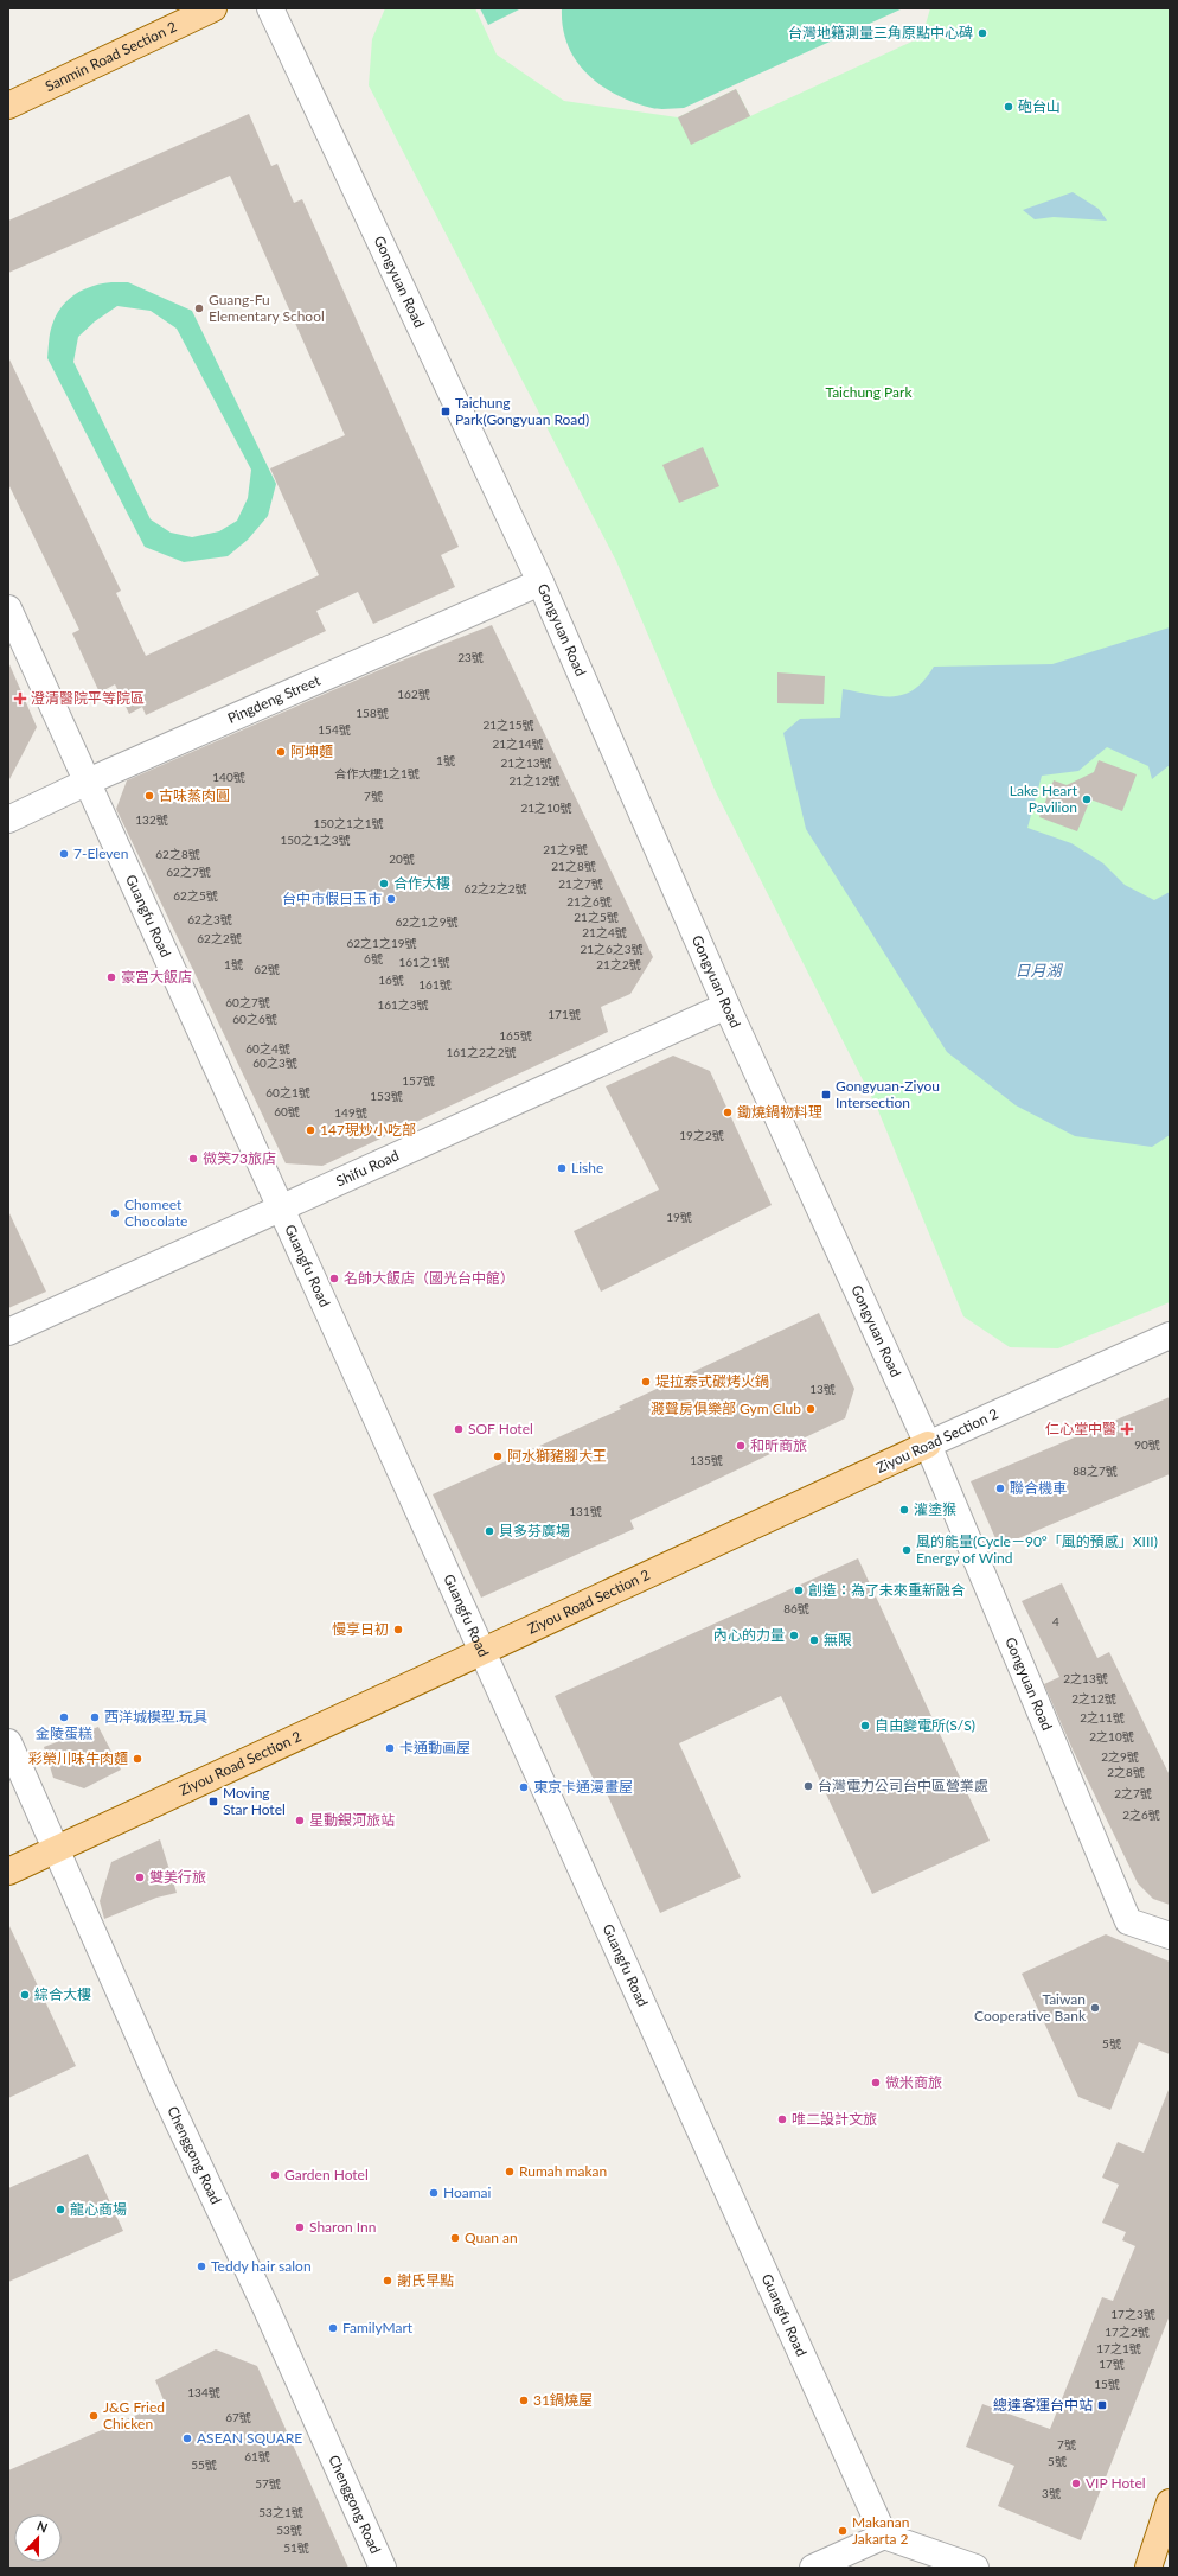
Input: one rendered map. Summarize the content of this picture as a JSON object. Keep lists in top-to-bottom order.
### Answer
{
  "streets": {
    "main road": ["Sanmin Road Section 2", "Ziyou Road Section 2"],
    "street": [
      "Gongyuan Road",
      "Pingdeng Street",
      "Guangfu Road",
      "Shifu Road",
      "Chenggong Road"
    ]
  },
  "crossings": [
    ["Gongyuan Road", "Pingdeng Street"],
    ["Gongyuan Road", "Shifu Road"],
    ["Gongyuan Road", "Ziyou Road Section 2"],
    ["Pingdeng Street", "Guangfu Road"],
    ["Guangfu Road", "Shifu Road"],
    ["Guangfu Road", "Ziyou Road Section 2"],
    ["Ziyou Road Section 2", "Chenggong Road"]
  ],
  "water": ["日月湖"],
  "parks": ["Taichung Park"],
  "places": {
    "other": [
      "台灣地籍測量三角原點中心碑",
      "砲台山",
      "Guang-Fu Elementary School",
      "阿坤麵",
      "古味蒸肉圓",
      "Lake Heart Pavilion",
      "7-Eleven",
      "合作大樓",
      "台中市假日玉市",
      "豪宮大飯店",
      "鋤燒鍋物料理",
      "147現炒小吃部",
      "微笑73旅店",
      "Lishe",
      "Chomeet Chocolate",
      "名帥大飯店（國光台中館）",
      "堤拉泰式碳烤火鍋",
      "濺聲房俱樂部 Gym Club",
      "SOF Hotel",
      "和昕商旅",
      "阿水獅豬腳大王",
      "聯合機車",
      "灌塗猴",
      "貝多芬廣場",
      "風的能量(Cycle－90°「風的預感」XIII) Energy of Wind",
      "創造：為了未來重新融合",
      "慢享日初",
      "內心的力量",
      "無限",
      "金陵蛋糕",
      "西洋城模型.玩具",
      "自由變電所(S/S)",
      "卡通動画屋",
      "彩榮川味牛肉麵",
      "台灣電力公司台中區營業處",
      "東京卡通漫畫屋",
      "星動銀河旅站",
      "雙美行旅",
      "綜合大樓",
      "Taiwan Cooperative Bank",
      "微米商旅",
      "唯二設計文旅",
      "Rumah makan",
      "Garden Hotel",
      "Hoamai",
      "龍心商場",
      "Sharon Inn",
      "Quan an",
      "Teddy hair salon",
      "謝氏早點",
      "FamilyMart",
      "31鍋燒屋",
      "J&G Fried Chicken",
      "ASEAN SQUARE",
      "VIP Hotel",
      "Makanan Jakarta 2"
    ],
    "transit": [
      "Taichung Park(Gongyuan Road)",
      "Gongyuan-Ziyou Intersection",
      "Moving Star Hotel",
      "總達客運台中站"
    ],
    "health": ["澄清醫院平等院區", "仁心堂中醫"]
  },
  "house_numbers": [
    "23號",
    "162號",
    "158號",
    "21之15號",
    "154號",
    "21之14號",
    "1號",
    "21之13號",
    "合作大樓1之1號",
    "140號",
    "21之12號",
    "7號",
    "21之10號",
    "132號",
    "150之1之1號",
    "150之1之3號",
    "21之9號",
    "62之8號",
    "20號",
    "21之8號",
    "62之7號",
    "21之7號",
    "62之2之2號",
    "62之5號",
    "21之6號",
    "21之5號",
    "62之3號",
    "62之1之9號",
    "21之4號",
    "62之2號",
    "62之1之19號",
    "21之6之3號",
    "6號",
    "161之1號",
    "1號",
    "21之2號",
    "62號",
    "16號",
    "161號",
    "60之7號",
    "161之3號",
    "171號",
    "60之6號",
    "165號",
    "60之4號",
    "161之2之2號",
    "60之3號",
    "157號",
    "60之1號",
    "153號",
    "60號",
    "149號",
    "19之2號",
    "19號",
    "13號",
    "90號",
    "135號",
    "88之7號",
    "131號",
    "86號",
    "4",
    "2之13號",
    "2之12號",
    "2之11號",
    "2之10號",
    "2之9號",
    "2之8號",
    "2之7號",
    "2之6號",
    "5號",
    "17之3號",
    "17之2號",
    "17之1號",
    "17號",
    "15號",
    "134號",
    "67號",
    "7號",
    "61號",
    "5號",
    "55號",
    "57號",
    "3號",
    "53之1號",
    "53號",
    "51號"
  ],
  "north": "top"
}
